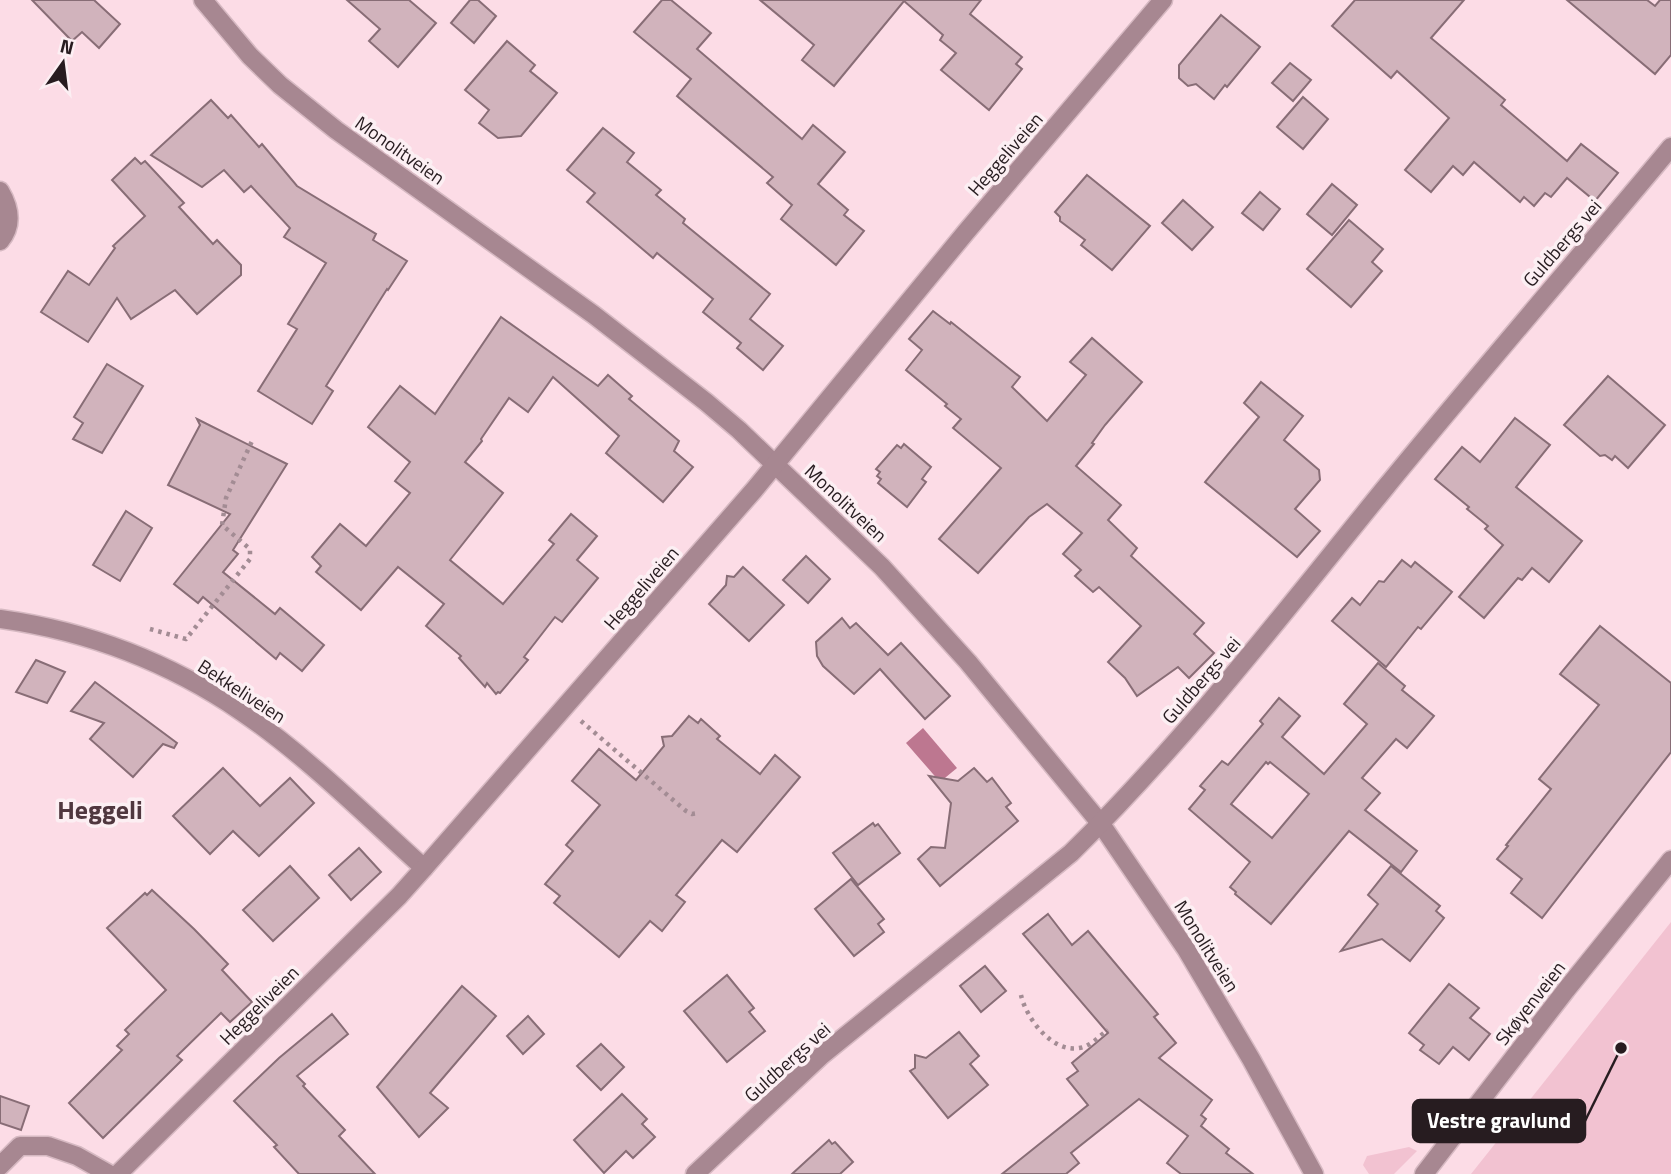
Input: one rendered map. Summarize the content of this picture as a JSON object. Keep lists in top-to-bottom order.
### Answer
{
  "streets": {
    "street": [
      "Monolitveien",
      "Heggeliveien",
      "Guldbergs vei",
      "Bekkeliveien",
      "Skøyenveien"
    ]
  },
  "crossings": [
    ["Monolitveien", "Heggeliveien"],
    ["Monolitveien", "Guldbergs vei"],
    ["Heggeliveien", "Bekkeliveien"]
  ],
  "districts": ["Heggeli"],
  "places": ["Vestre gravlund"],
  "north": "top"
}
